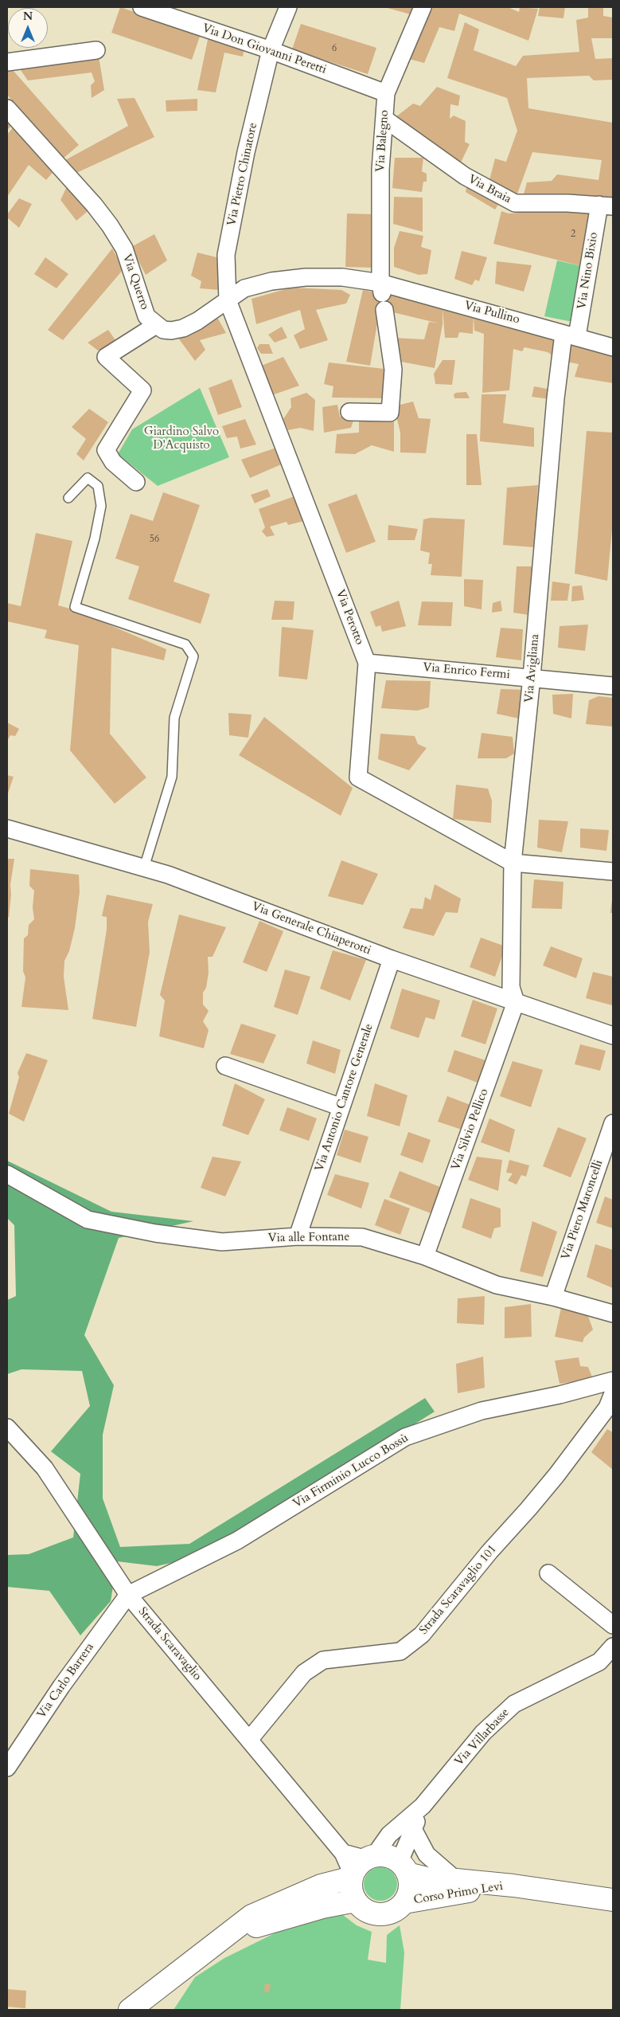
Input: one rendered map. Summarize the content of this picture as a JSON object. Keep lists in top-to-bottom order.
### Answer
{
  "streets": {
    "street": [
      "Via Don Giovanni Peretti",
      "Via Balegno",
      "Via Pietro Chinatore",
      "Via Braia",
      "Via Nino Bixio",
      "Via Querro",
      "Via Pullino",
      "Via Perotto",
      "Via Avigliana",
      "Via Enrico Fermi",
      "Via Generale Chiaperotti",
      "Via Antonio Cantore Generale",
      "Via Silvio Pellico",
      "Via Piero Maroncelli",
      "Via alle Fontane",
      "Via Firminio Lucco Bossù",
      "Strada Scaravaglio 101",
      "Strada Scaravaglio",
      "Via Carlo Barrera",
      "Via Villarbasse",
      "Corso Primo Levi"
    ]
  },
  "crossings": [
    ["Via Don Giovanni Peretti", "Via Balegno"],
    ["Via Don Giovanni Peretti", "Via Pietro Chinatore"],
    ["Via Balegno", "Via Braia"],
    ["Via Balegno", "Via Pullino"],
    ["Via Pietro Chinatore", "Via Perotto"],
    ["Via Braia", "Via Nino Bixio"],
    ["Via Nino Bixio", "Via Pullino"],
    ["Via Nino Bixio", "Via Avigliana"],
    ["Via Pullino", "Via Avigliana"],
    ["Via Perotto", "Via Avigliana"],
    ["Via Perotto", "Via Enrico Fermi"],
    ["Via Avigliana", "Via Enrico Fermi"],
    ["Via Avigliana", "Via Generale Chiaperotti"],
    ["Via Avigliana", "Via Silvio Pellico"],
    ["Via Generale Chiaperotti", "Via Antonio Cantore Generale"],
    ["Via Generale Chiaperotti", "Via Silvio Pellico"],
    ["Via Antonio Cantore Generale", "Via alle Fontane"],
    ["Via Silvio Pellico", "Via alle Fontane"],
    ["Via Piero Maroncelli", "Via alle Fontane"],
    ["Via Firminio Lucco Bossù", "Strada Scaravaglio 101"],
    ["Via Firminio Lucco Bossù", "Strada Scaravaglio"],
    ["Via Firminio Lucco Bossù", "Via Carlo Barrera"],
    ["Strada Scaravaglio 101", "Strada Scaravaglio"],
    ["Strada Scaravaglio", "Via Carlo Barrera"],
    ["Strada Scaravaglio", "Via Villarbasse"],
    ["Strada Scaravaglio", "Corso Primo Levi"],
    ["Via Villarbasse", "Corso Primo Levi"]
  ],
  "parks": ["Giardino Salvo D'Acquisto"],
  "house_numbers": ["6", "2", "56"],
  "north": "top"
}
